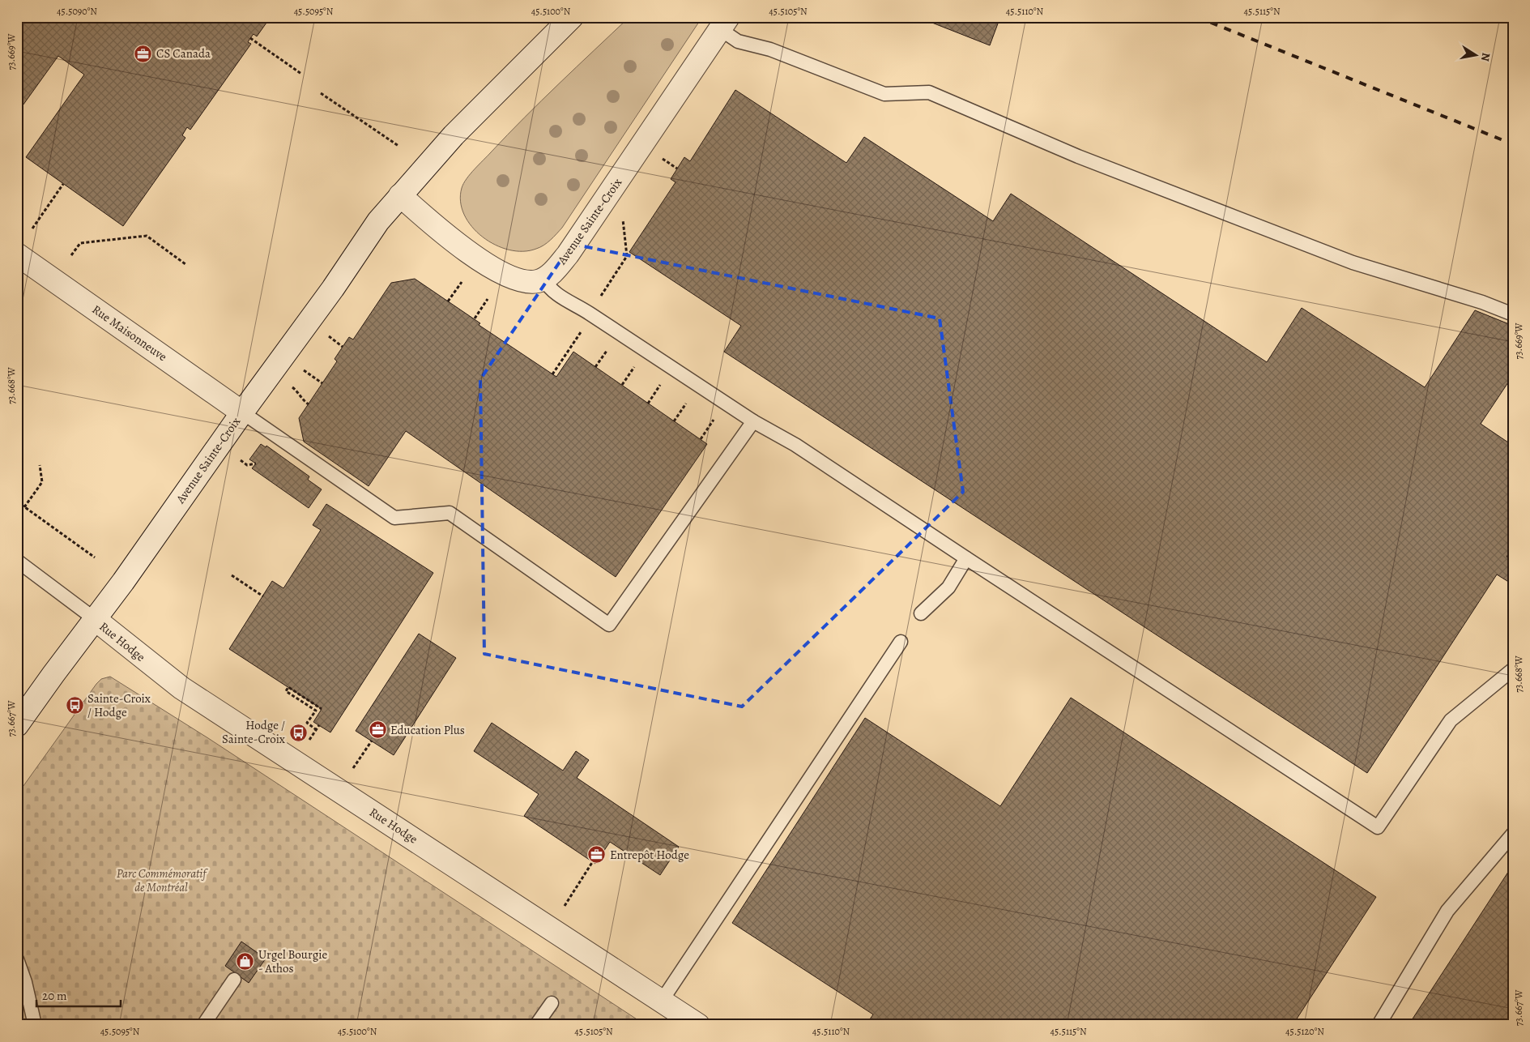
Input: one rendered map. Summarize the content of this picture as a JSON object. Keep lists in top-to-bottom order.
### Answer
{
  "streets": {
    "street": ["Avenue Sainte-Croix", "Rue Maisonneuve", "Rue Hodge"]
  },
  "crossings": [
    ["Avenue Sainte-Croix", "Rue Maisonneuve"],
    ["Avenue Sainte-Croix", "Rue Hodge"]
  ],
  "parks": ["Parc Commémoratif de Montréal"],
  "places": {
    "office": ["CS Canada", "Education Plus", "Entrepôt Hodge"],
    "bus stop": ["Sainte-Croix / Hodge", "Hodge / Sainte-Croix"],
    "shop": ["Urgel Bourgie - Athos"]
  },
  "scale_bar": "20 m",
  "north": "right",
  "coordinates": [
    "45.5090°N",
    "45.5095°N",
    "45.5100°N",
    "45.5105°N",
    "45.5110°N",
    "45.5115°N",
    "73.669°W",
    "73.668°W",
    "73.667°W",
    "45.5120°N"
  ]
}
